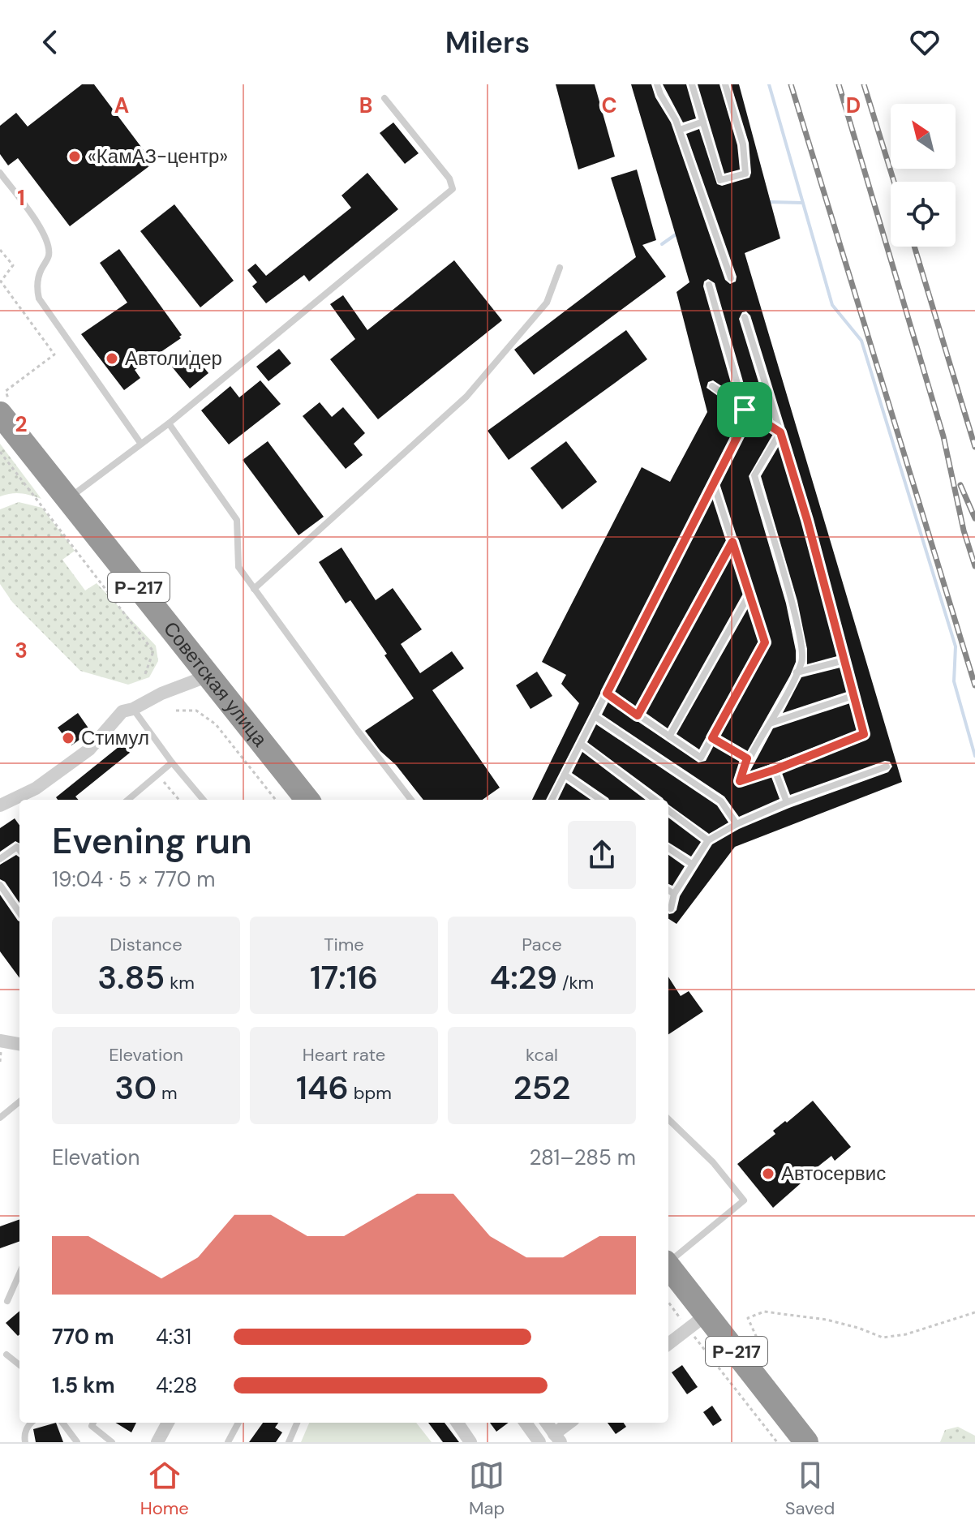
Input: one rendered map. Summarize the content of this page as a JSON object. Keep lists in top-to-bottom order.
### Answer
{
  "streets": {
    "highway": ["Р-217", "Советская улица"]
  },
  "places": [
    "«КамАЗ-центр»",
    "Автолидер",
    "Стимул",
    "Автосервис"
  ],
  "north": "top left",
  "page": {
    "header": "Milers",
    "heading": ["Evening run", "19:04 · 5 × 770 m"],
    "stats": [
      ["Distance", "3.85 km"],
      ["Time", "17:16"],
      ["Pace", "4:29 /km"],
      ["Elevation", "30 m"],
      ["Heart rate", "146 bpm"],
      ["kcal", "252"]
    ],
    "chart": ["Elevation", "281–285 m"],
    "list": [
      {
        "name": "770 m",
        "note": "4:31"
      },
      {
        "name": "1.5 km",
        "note": "4:28"
      }
    ],
    "tabs": ["Home", "Map", "Saved"]
  },
  "grid": {
    "columns": [
      "A",
      "B",
      "C",
      "D"
    ],
    "rows": ["1", "2", "3"]
  }
}
